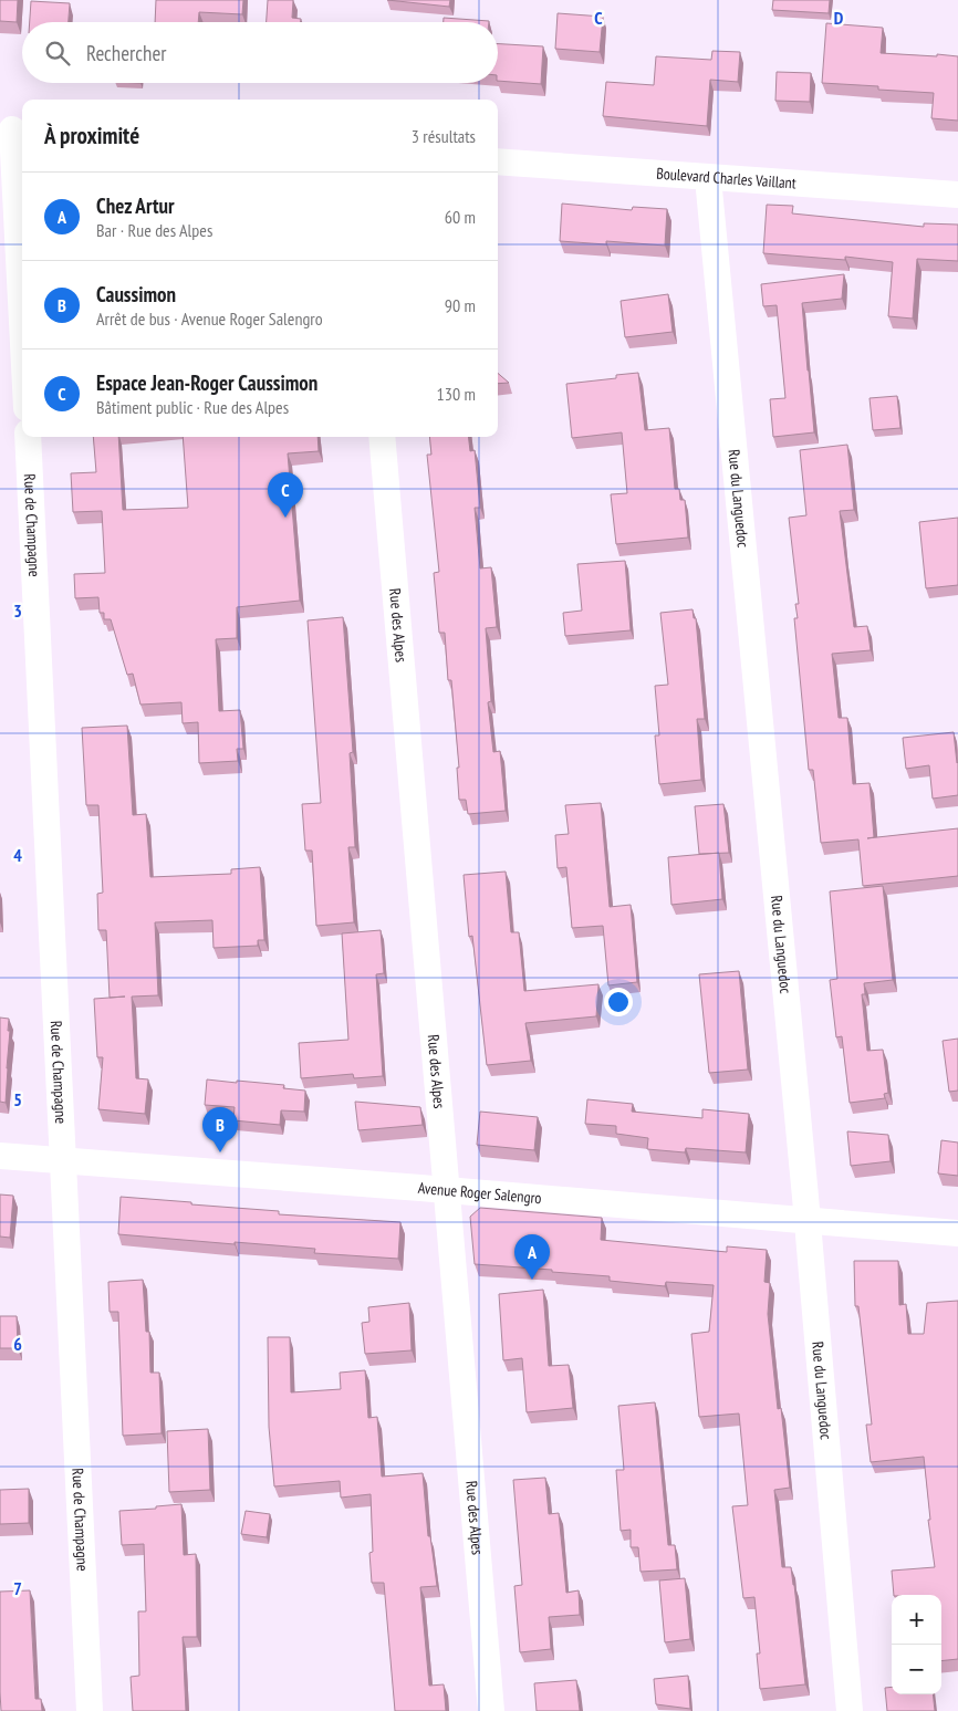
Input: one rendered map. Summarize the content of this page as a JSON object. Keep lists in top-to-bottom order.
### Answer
{
  "streets": {
    "street": [
      "Boulevard Charles Vaillant",
      "Rue du Languedoc",
      "Rue de Champagne",
      "Rue des Alpes",
      "Avenue Roger Salengro"
    ]
  },
  "crossings": [
    ["Boulevard Charles Vaillant", "Rue du Languedoc"],
    ["Rue du Languedoc", "Avenue Roger Salengro"],
    ["Rue de Champagne", "Avenue Roger Salengro"],
    ["Rue des Alpes", "Avenue Roger Salengro"]
  ],
  "page": {
    "search": "Rechercher",
    "heading": ["À proximité", "3 résultats"],
    "list": [
      {
        "mark": "A",
        "name": "Chez Artur",
        "note": "Bar · Rue des Alpes",
        "value": "60 m"
      },
      {
        "mark": "B",
        "name": "Caussimon",
        "note": "Arrêt de bus · Avenue Roger Salengro",
        "value": "90 m"
      },
      {
        "mark": "C",
        "name": "Espace Jean-Roger Caussimon",
        "note": "Bâtiment public · Rue des Alpes",
        "value": "130 m"
      }
    ],
    "pins": ["C", "B", "A"],
    "map_buttons": ["+", "−"]
  },
  "grid": {
    "columns": ["C", "D"],
    "rows": [
      "3",
      "4",
      "5",
      "6",
      "7"
    ]
  }
}
